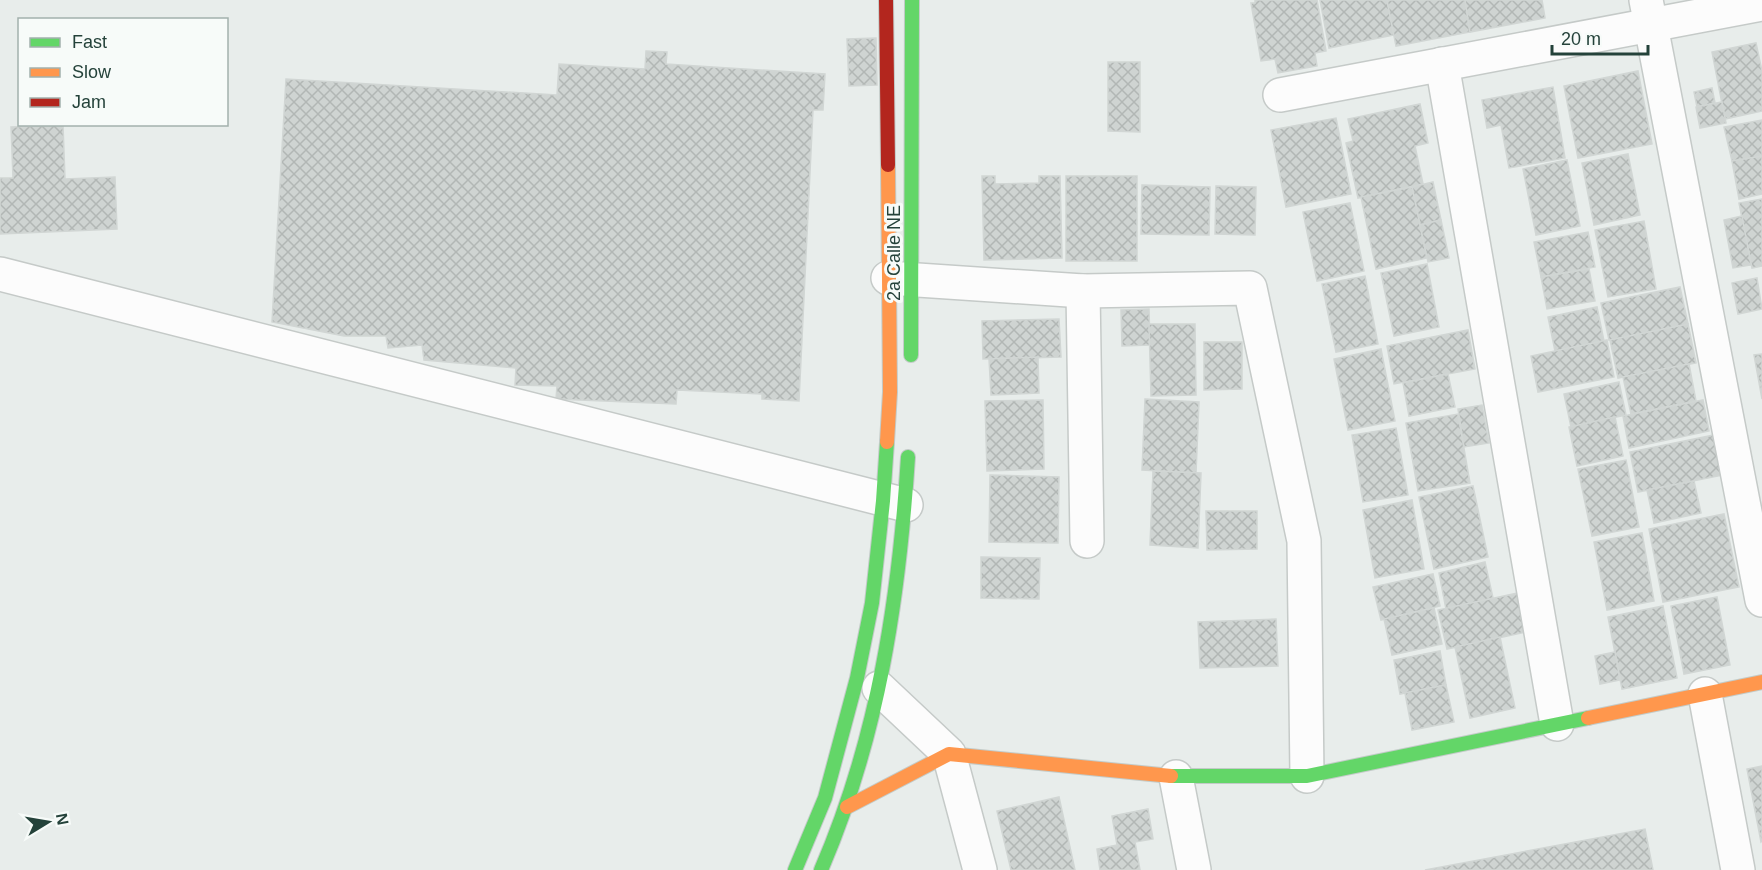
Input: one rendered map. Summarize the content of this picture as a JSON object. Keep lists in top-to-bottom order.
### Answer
{
  "streets": {
    "main road": ["2a Calle NE"]
  },
  "legend": ["Fast", "Slow", "Jam"],
  "scale_bar": "20 m",
  "north": "right"
}
